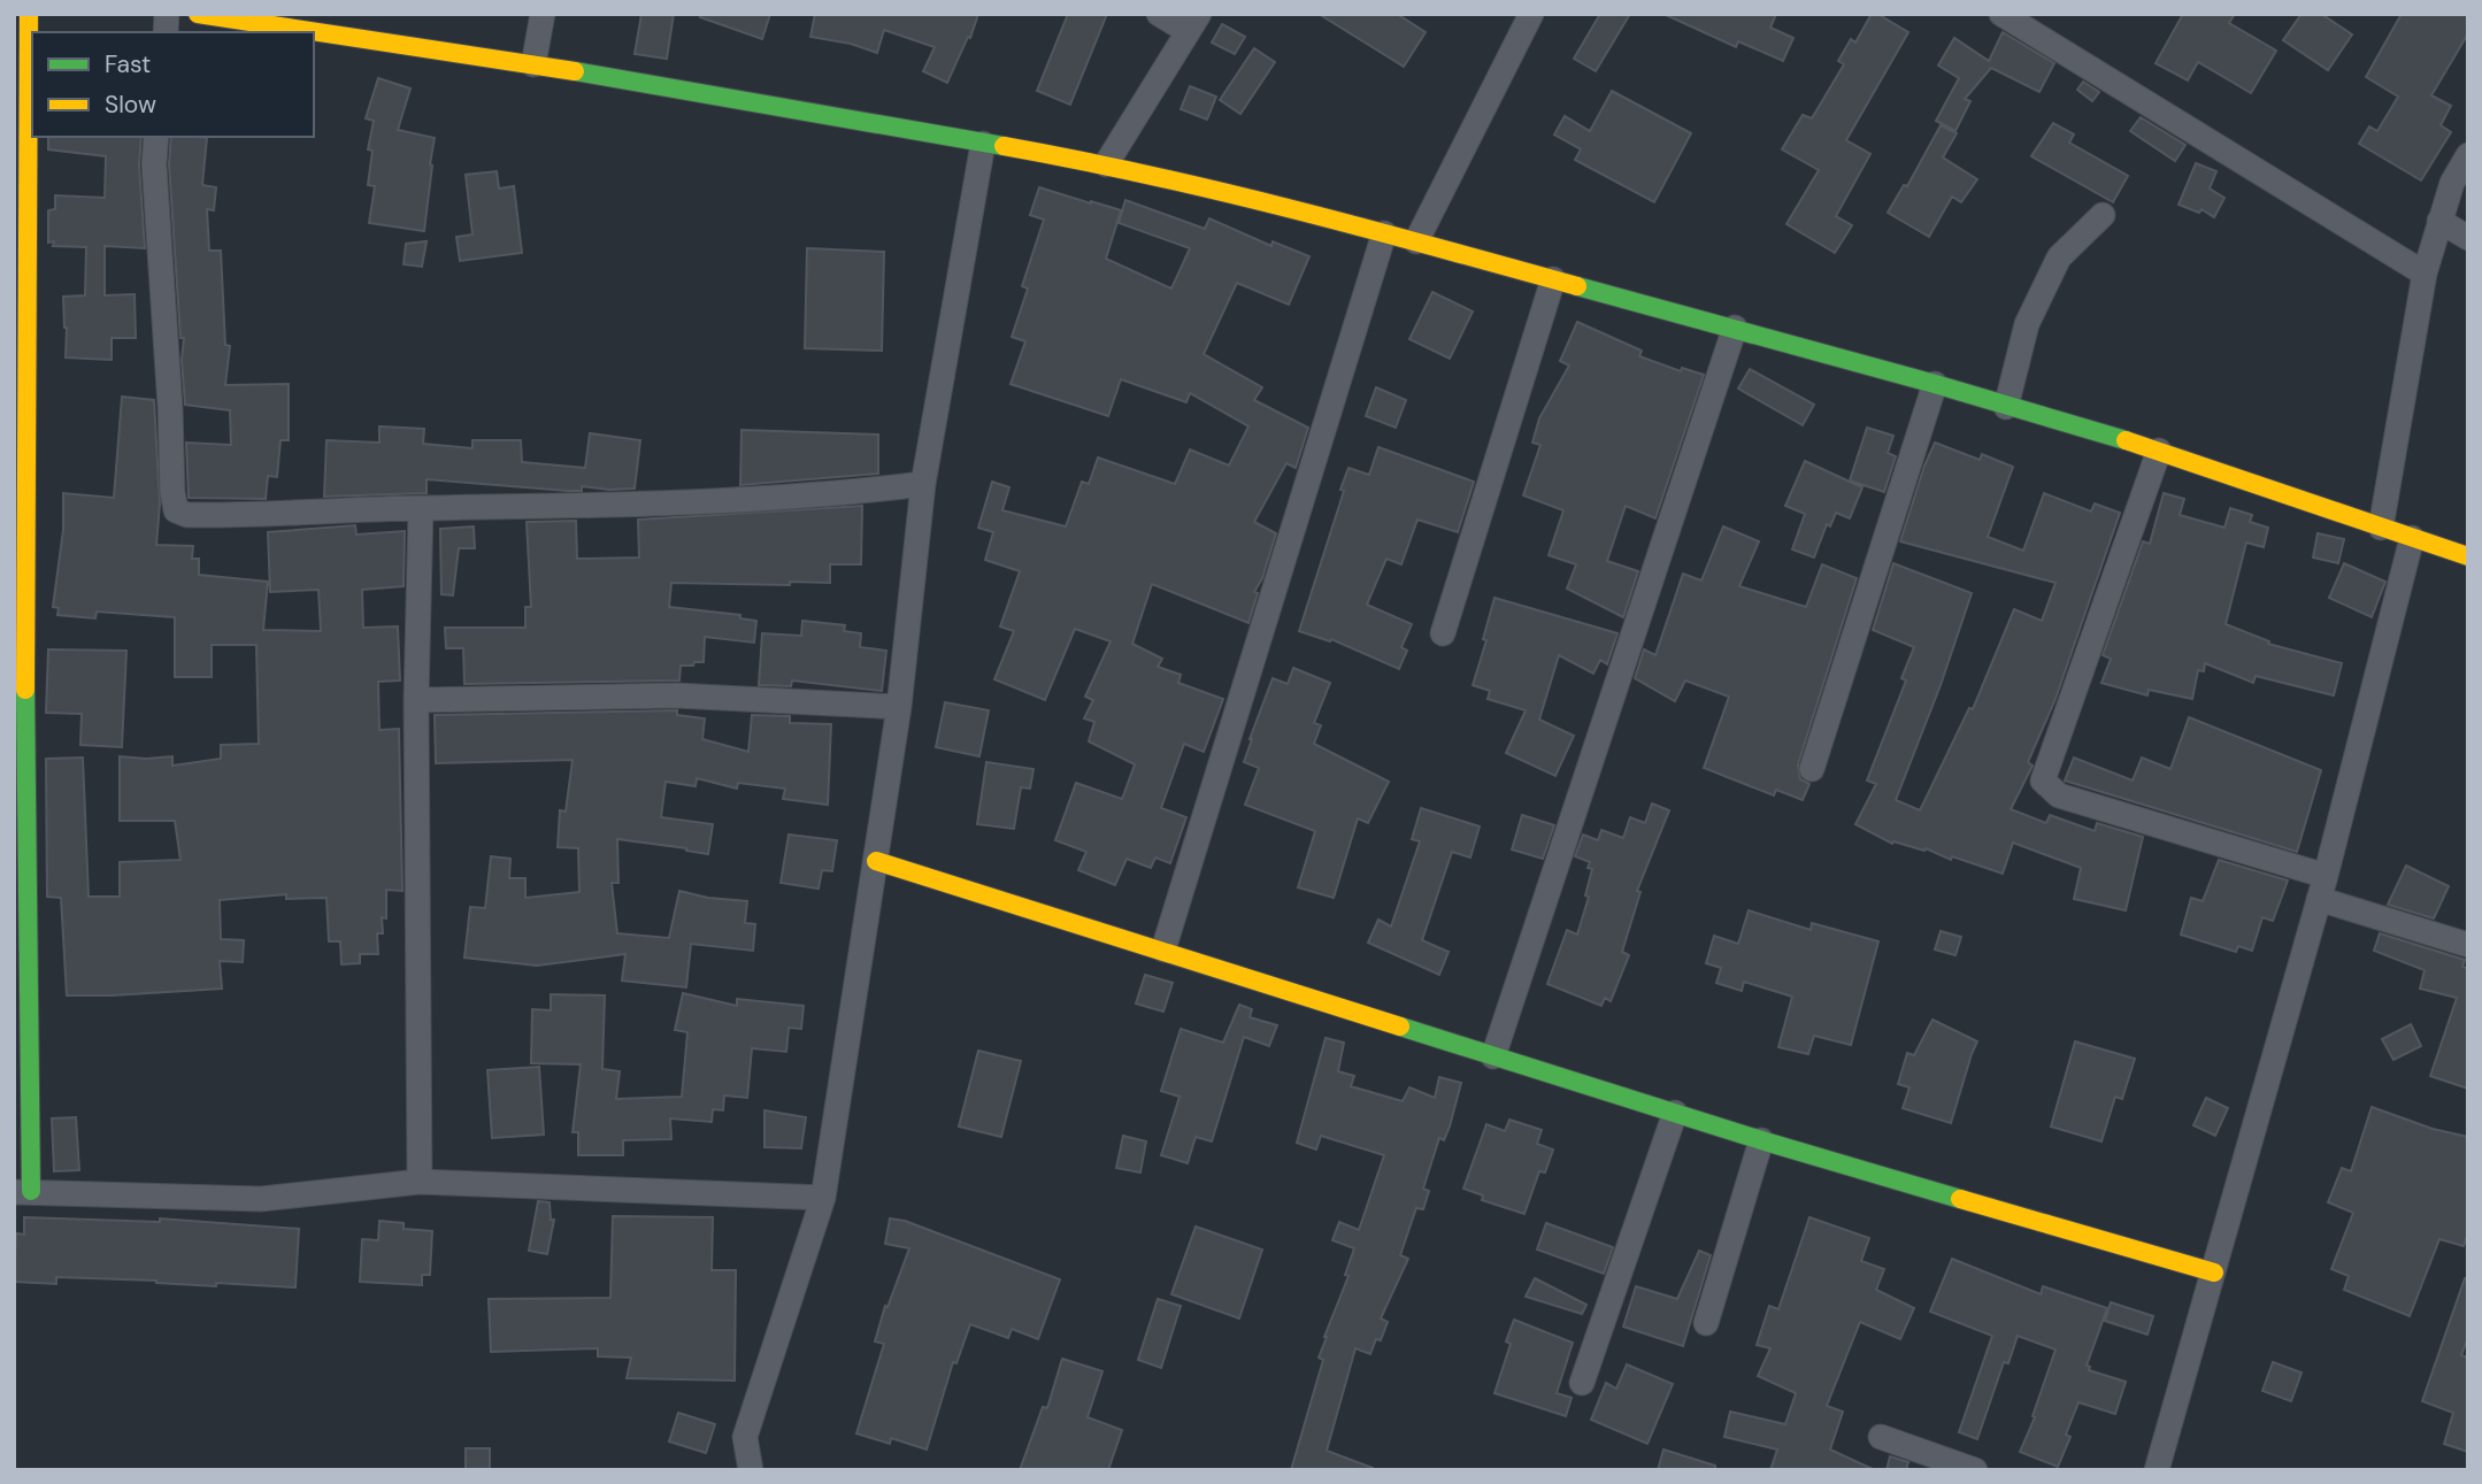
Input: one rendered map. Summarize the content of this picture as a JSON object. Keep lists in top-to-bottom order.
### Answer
{
  "legend": ["Fast", "Slow"]
}
